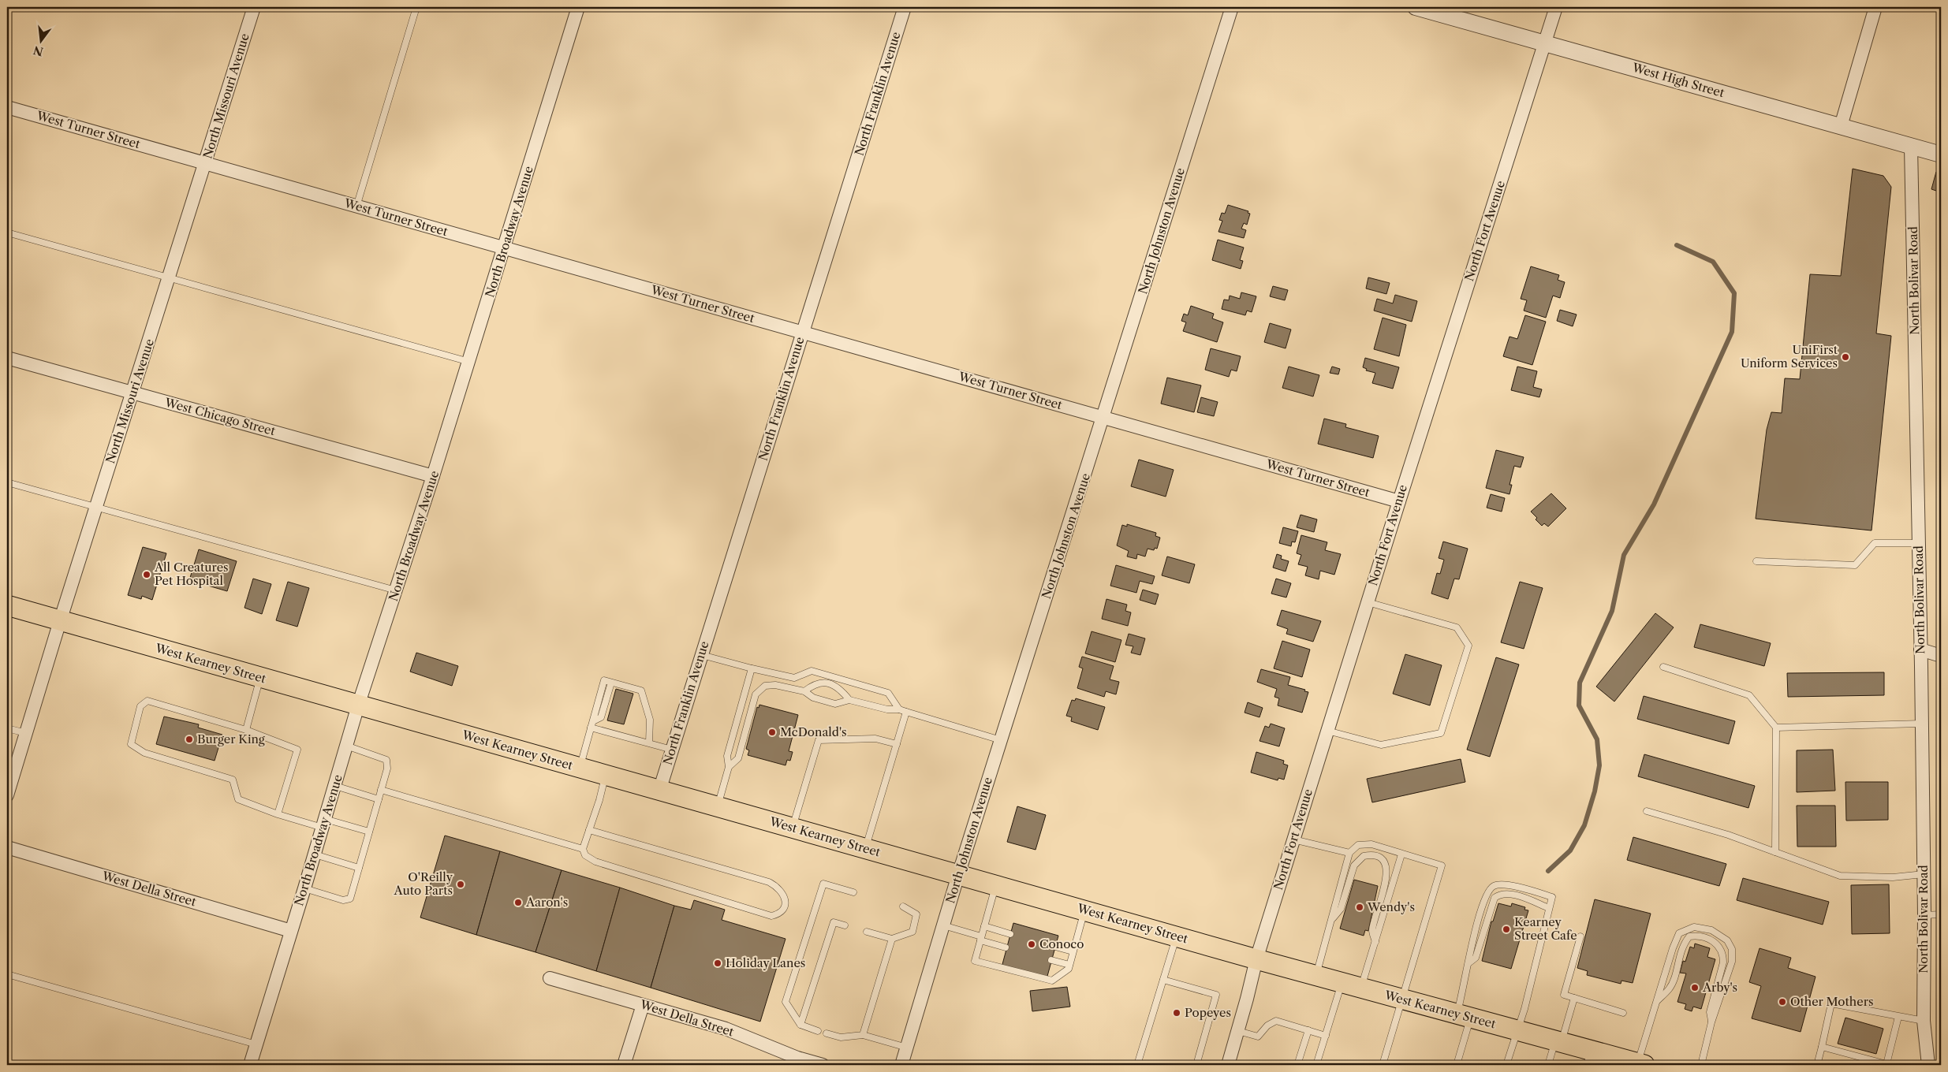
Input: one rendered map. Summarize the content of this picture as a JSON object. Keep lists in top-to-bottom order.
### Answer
{
  "streets": {
    "main road": ["West Kearney Street"],
    "street": [
      "West High Street",
      "North Franklin Avenue",
      "North Missouri Avenue",
      "West Turner Street",
      "North Johnston Avenue",
      "North Fort Avenue",
      "North Broadway Avenue",
      "North Bolivar Road",
      "West Chicago Street",
      "West Della Street"
    ]
  },
  "crossings": [
    ["West High Street", "North Fort Avenue"],
    ["West High Street", "North Bolivar Road"],
    ["North Franklin Avenue", "West Turner Street"],
    ["North Franklin Avenue", "West Kearney Street"],
    ["North Missouri Avenue", "West Turner Street"],
    ["North Missouri Avenue", "West Chicago Street"],
    ["North Missouri Avenue", "West Kearney Street"],
    ["West Turner Street", "North Johnston Avenue"],
    ["West Turner Street", "North Fort Avenue"],
    ["West Turner Street", "North Broadway Avenue"],
    ["North Johnston Avenue", "West Kearney Street"],
    ["North Fort Avenue", "West Kearney Street"],
    ["North Broadway Avenue", "West Chicago Street"],
    ["North Broadway Avenue", "West Kearney Street"],
    ["North Broadway Avenue", "West Della Street"]
  ],
  "places": [
    "UniFirst Uniform Services",
    "All Creatures Pet Hospital",
    "McDonald's",
    "Burger King",
    "O'Reilly Auto Parts",
    "Aaron's",
    "Wendy's",
    "Kearney Street Cafe",
    "Conoco",
    "Holiday Lanes",
    "Arby's",
    "Other Mothers",
    "Popeyes"
  ],
  "north": "bottom"
}
